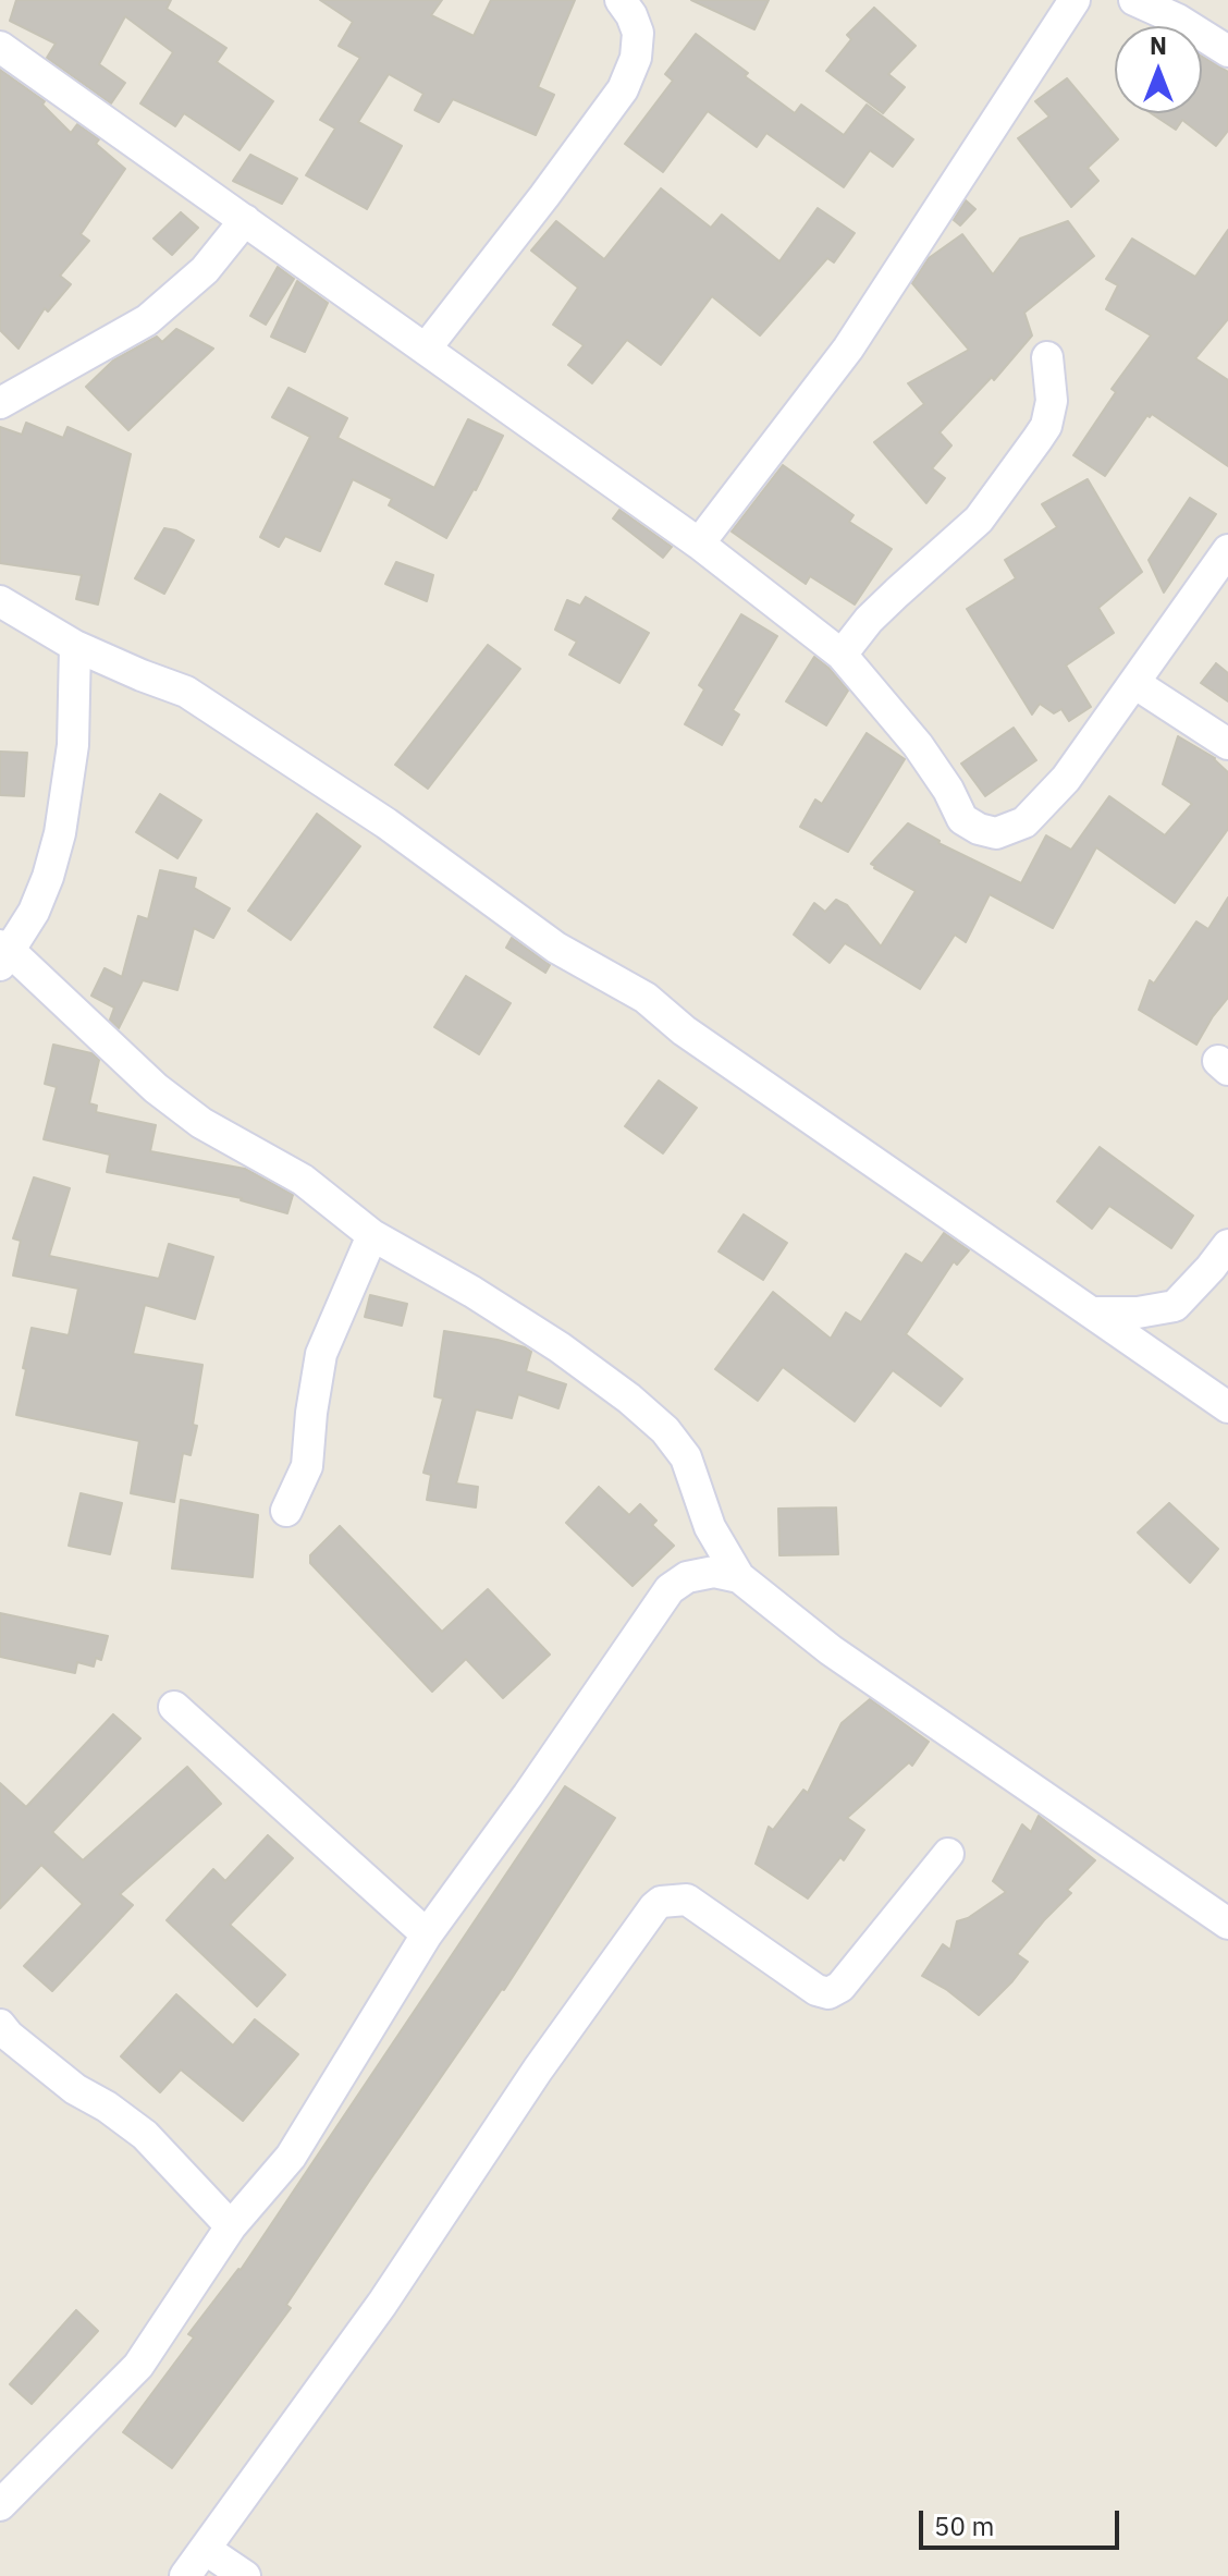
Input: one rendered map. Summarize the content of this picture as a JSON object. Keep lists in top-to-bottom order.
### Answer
{
  "scale_bar": "50 m",
  "north": "top"
}
